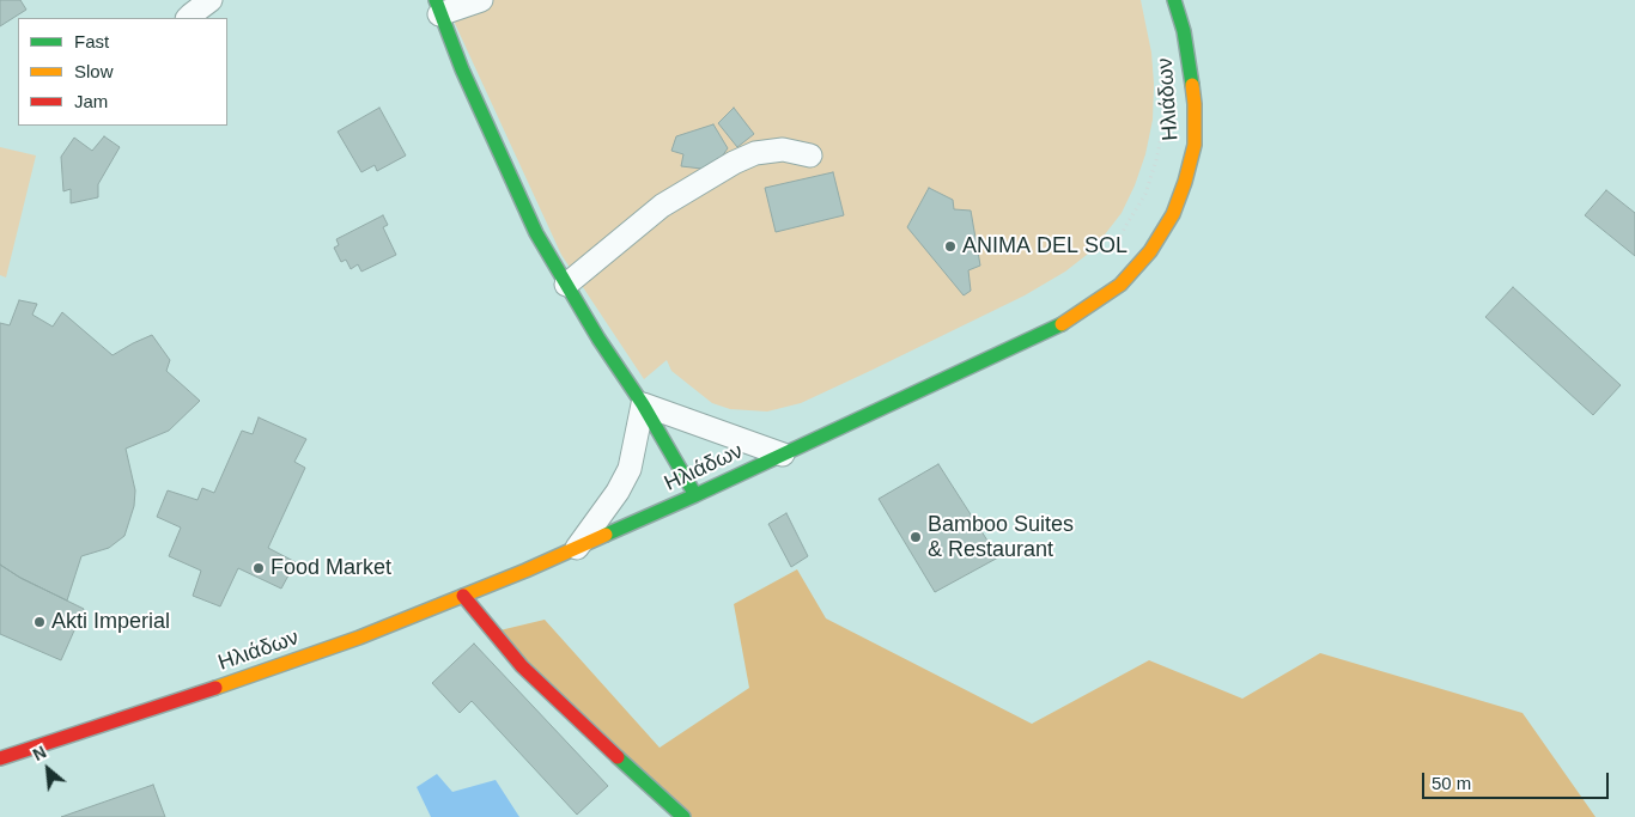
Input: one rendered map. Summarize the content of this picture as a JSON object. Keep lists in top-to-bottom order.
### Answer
{
  "streets": {
    "street": ["Ηλιάδων"]
  },
  "places": [
    "ANIMA DEL SOL",
    "Bamboo Suites & Restaurant",
    "Food Market",
    "Akti Imperial"
  ],
  "legend": ["Fast", "Slow", "Jam"],
  "scale_bar": "50 m",
  "north": "top left"
}
